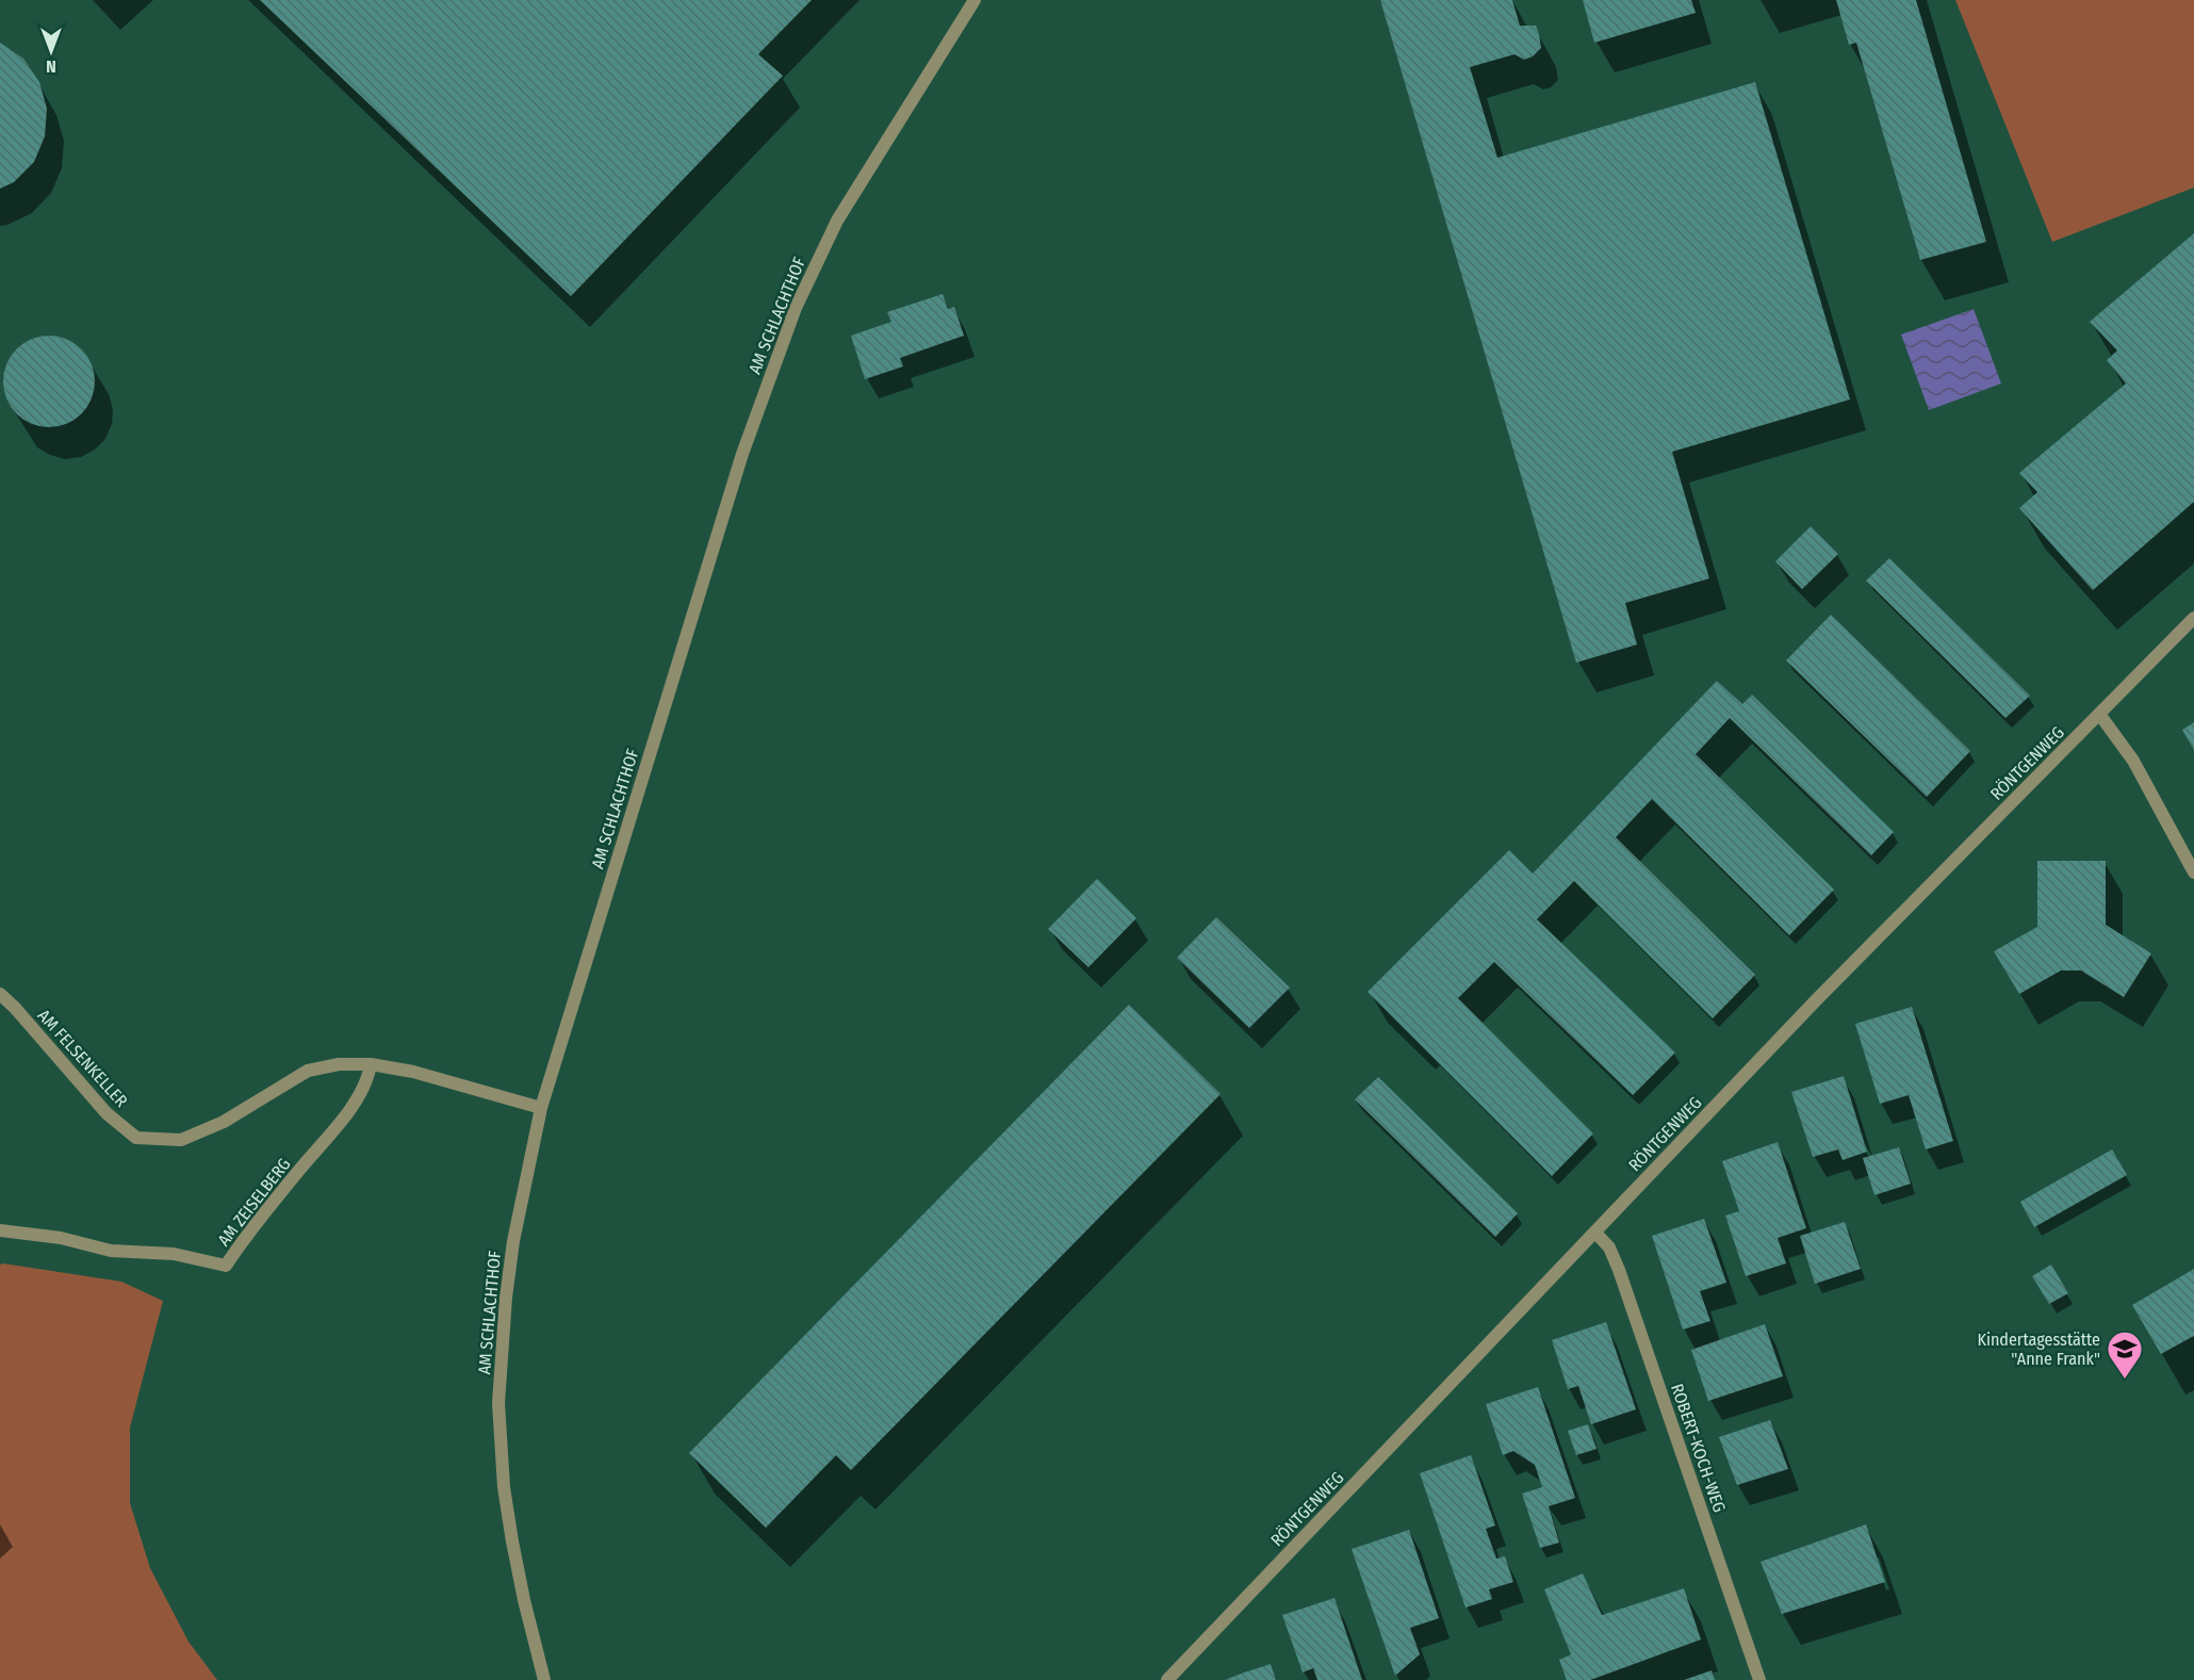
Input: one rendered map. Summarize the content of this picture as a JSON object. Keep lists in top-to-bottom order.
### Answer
{
  "streets": {
    "street": [
      "AM SCHLACHTHOF",
      "RÖNTGENWEG",
      "AM FELSENKELLER",
      "AM ZEISELBERG",
      "ROBERT-KOCH-WEG"
    ]
  },
  "crossings": [
    ["AM SCHLACHTHOF", "AM FELSENKELLER"],
    ["RÖNTGENWEG", "ROBERT-KOCH-WEG"],
    ["AM FELSENKELLER", "AM ZEISELBERG"]
  ],
  "places": {
    "school or university": ["Kindertagesstätte \"Anne Frank\""]
  },
  "north": "bottom"
}
